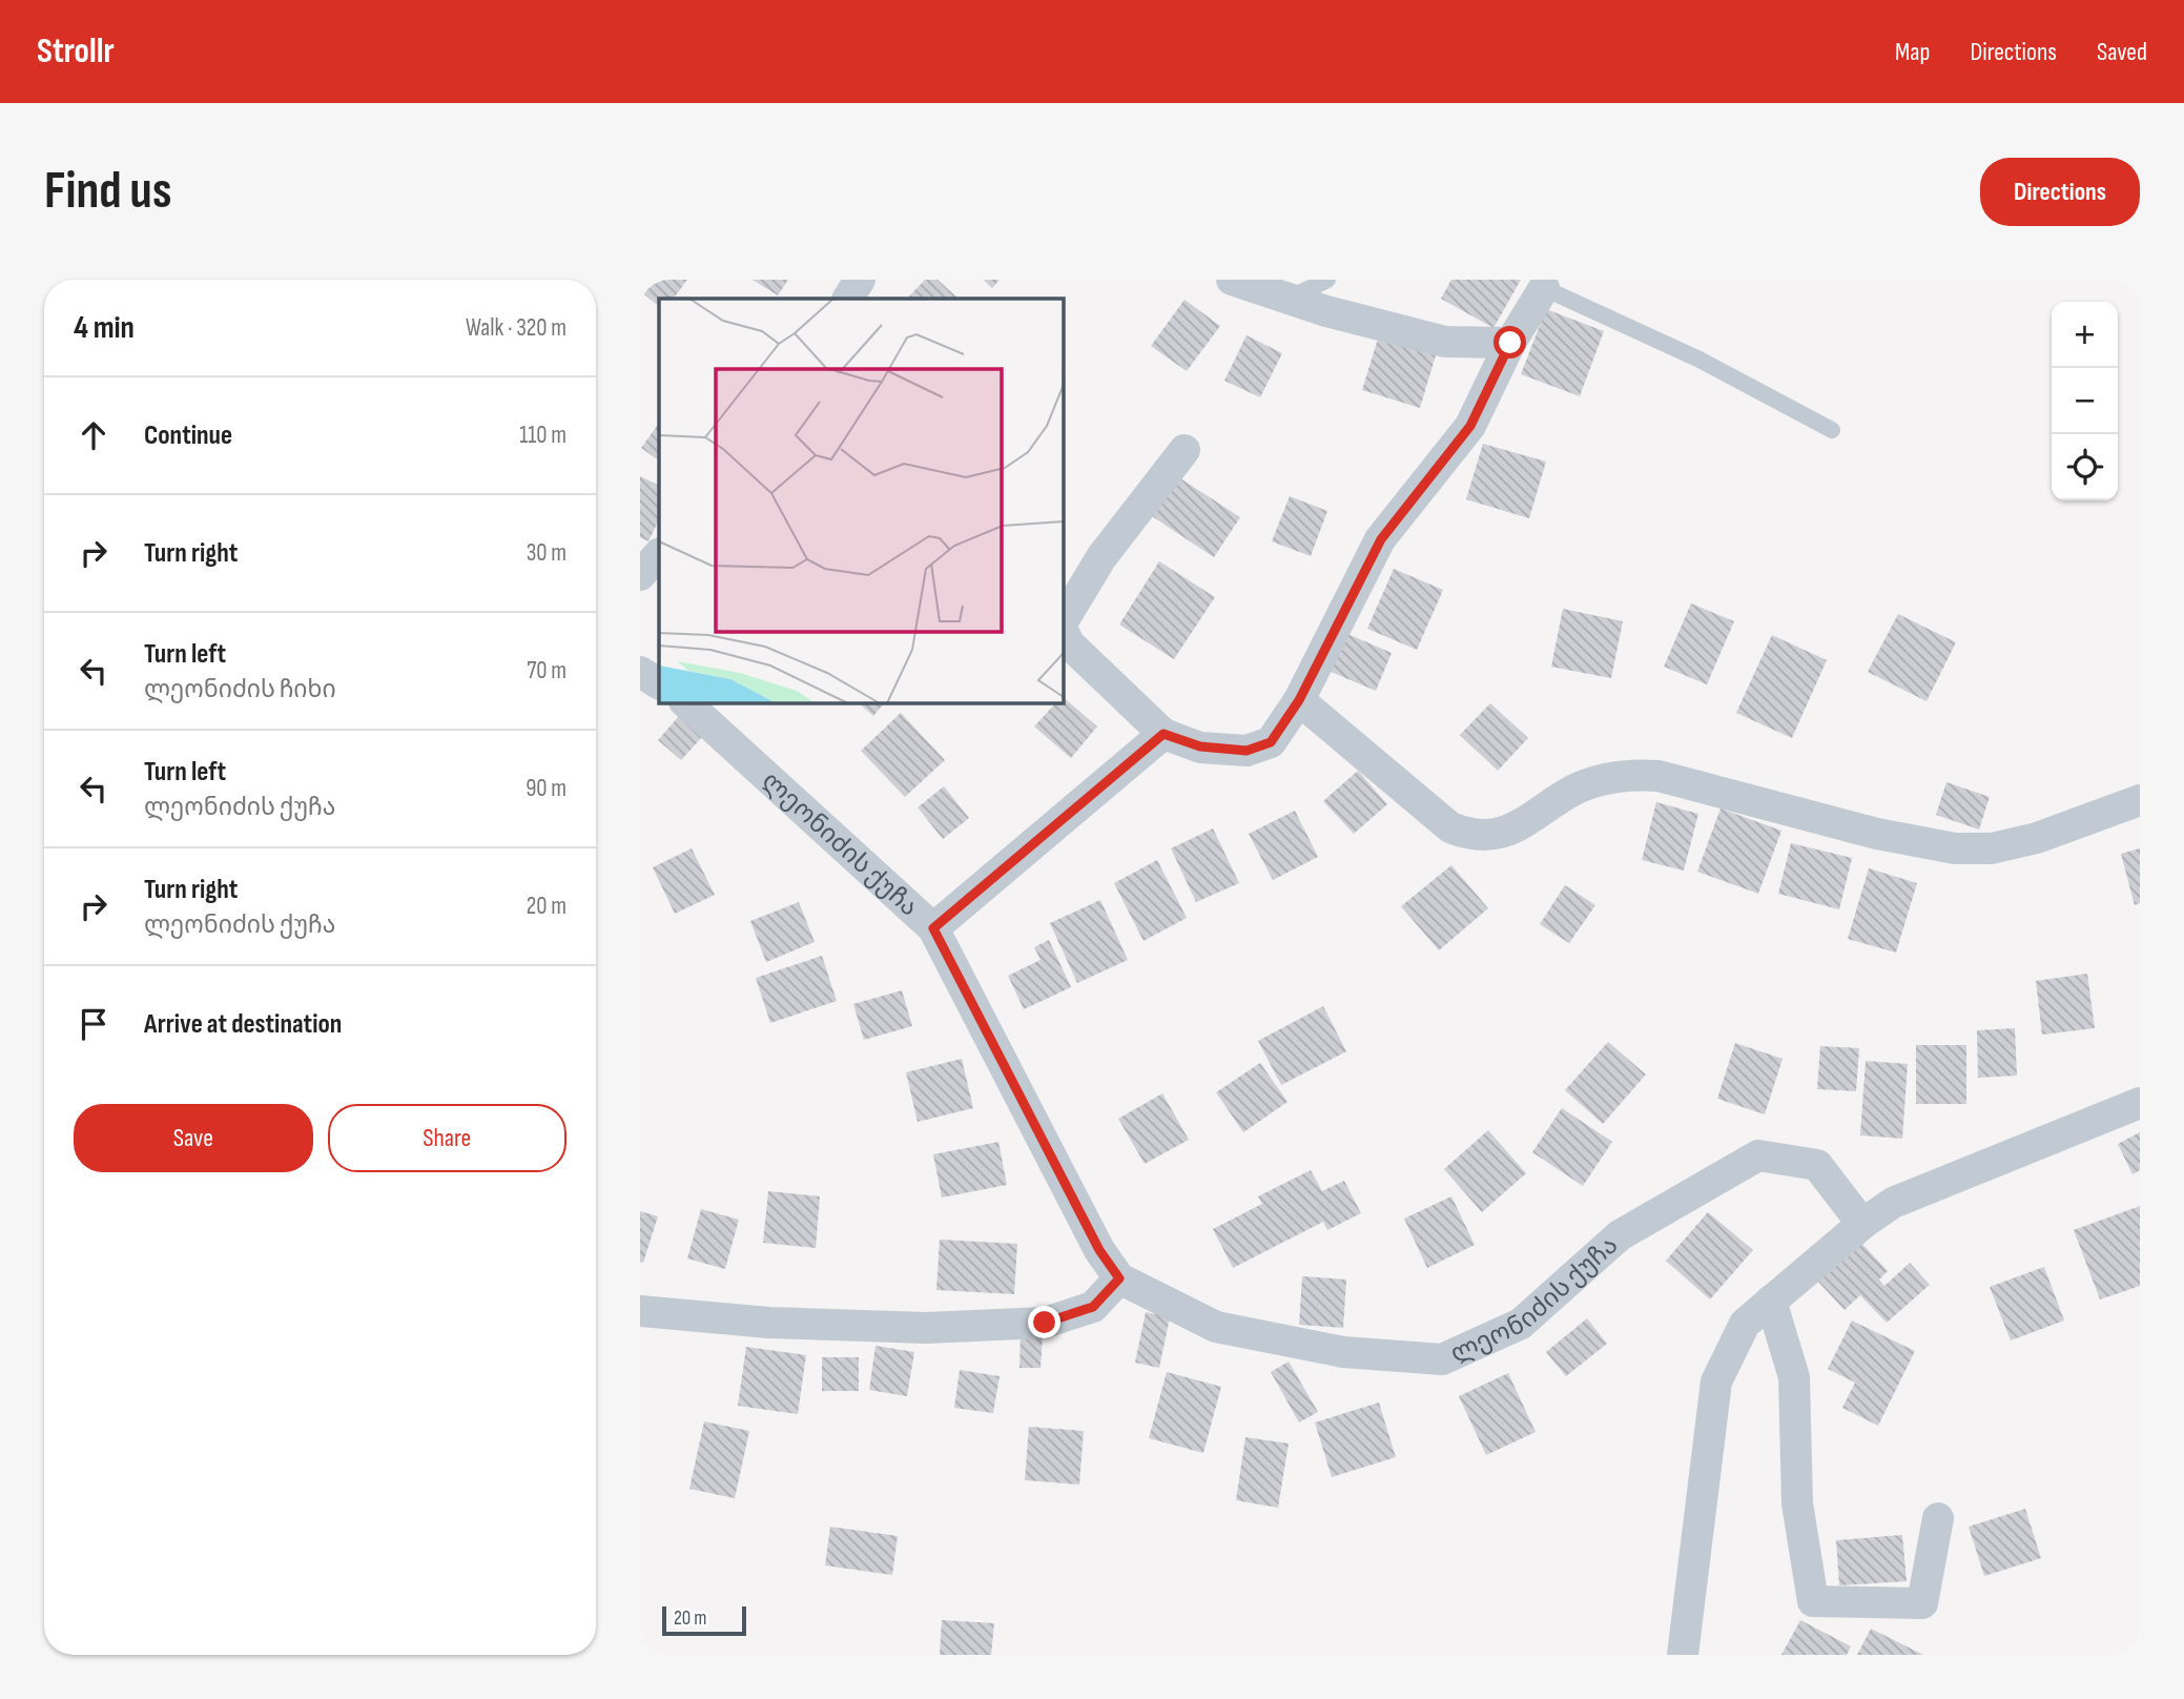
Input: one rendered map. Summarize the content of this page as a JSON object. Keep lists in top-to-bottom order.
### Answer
{
  "streets": {
    "street": ["ლეონიძის ქუჩა"]
  },
  "scale_bar": "20 m",
  "page": {
    "header": "Strollr",
    "nav": ["Map", "Directions", "Saved"],
    "buttons": [
      "Directions",
      ["Save", "Share"]
    ],
    "title": "Find us",
    "heading": ["4 min", "Walk · 320 m"],
    "map_buttons": ["+", "−"],
    "list": [
      ["Continue", "110 m"],
      ["Turn right", "30 m"],
      ["Turn left", "ლეონიძის ჩიხი", "70 m"],
      ["Turn left", "ლეონიძის ქუჩა", "90 m"],
      ["Turn right", "ლეონიძის ქუჩა", "20 m"],
      "Arrive at destination"
    ],
    "scale": "20 m"
  }
}
